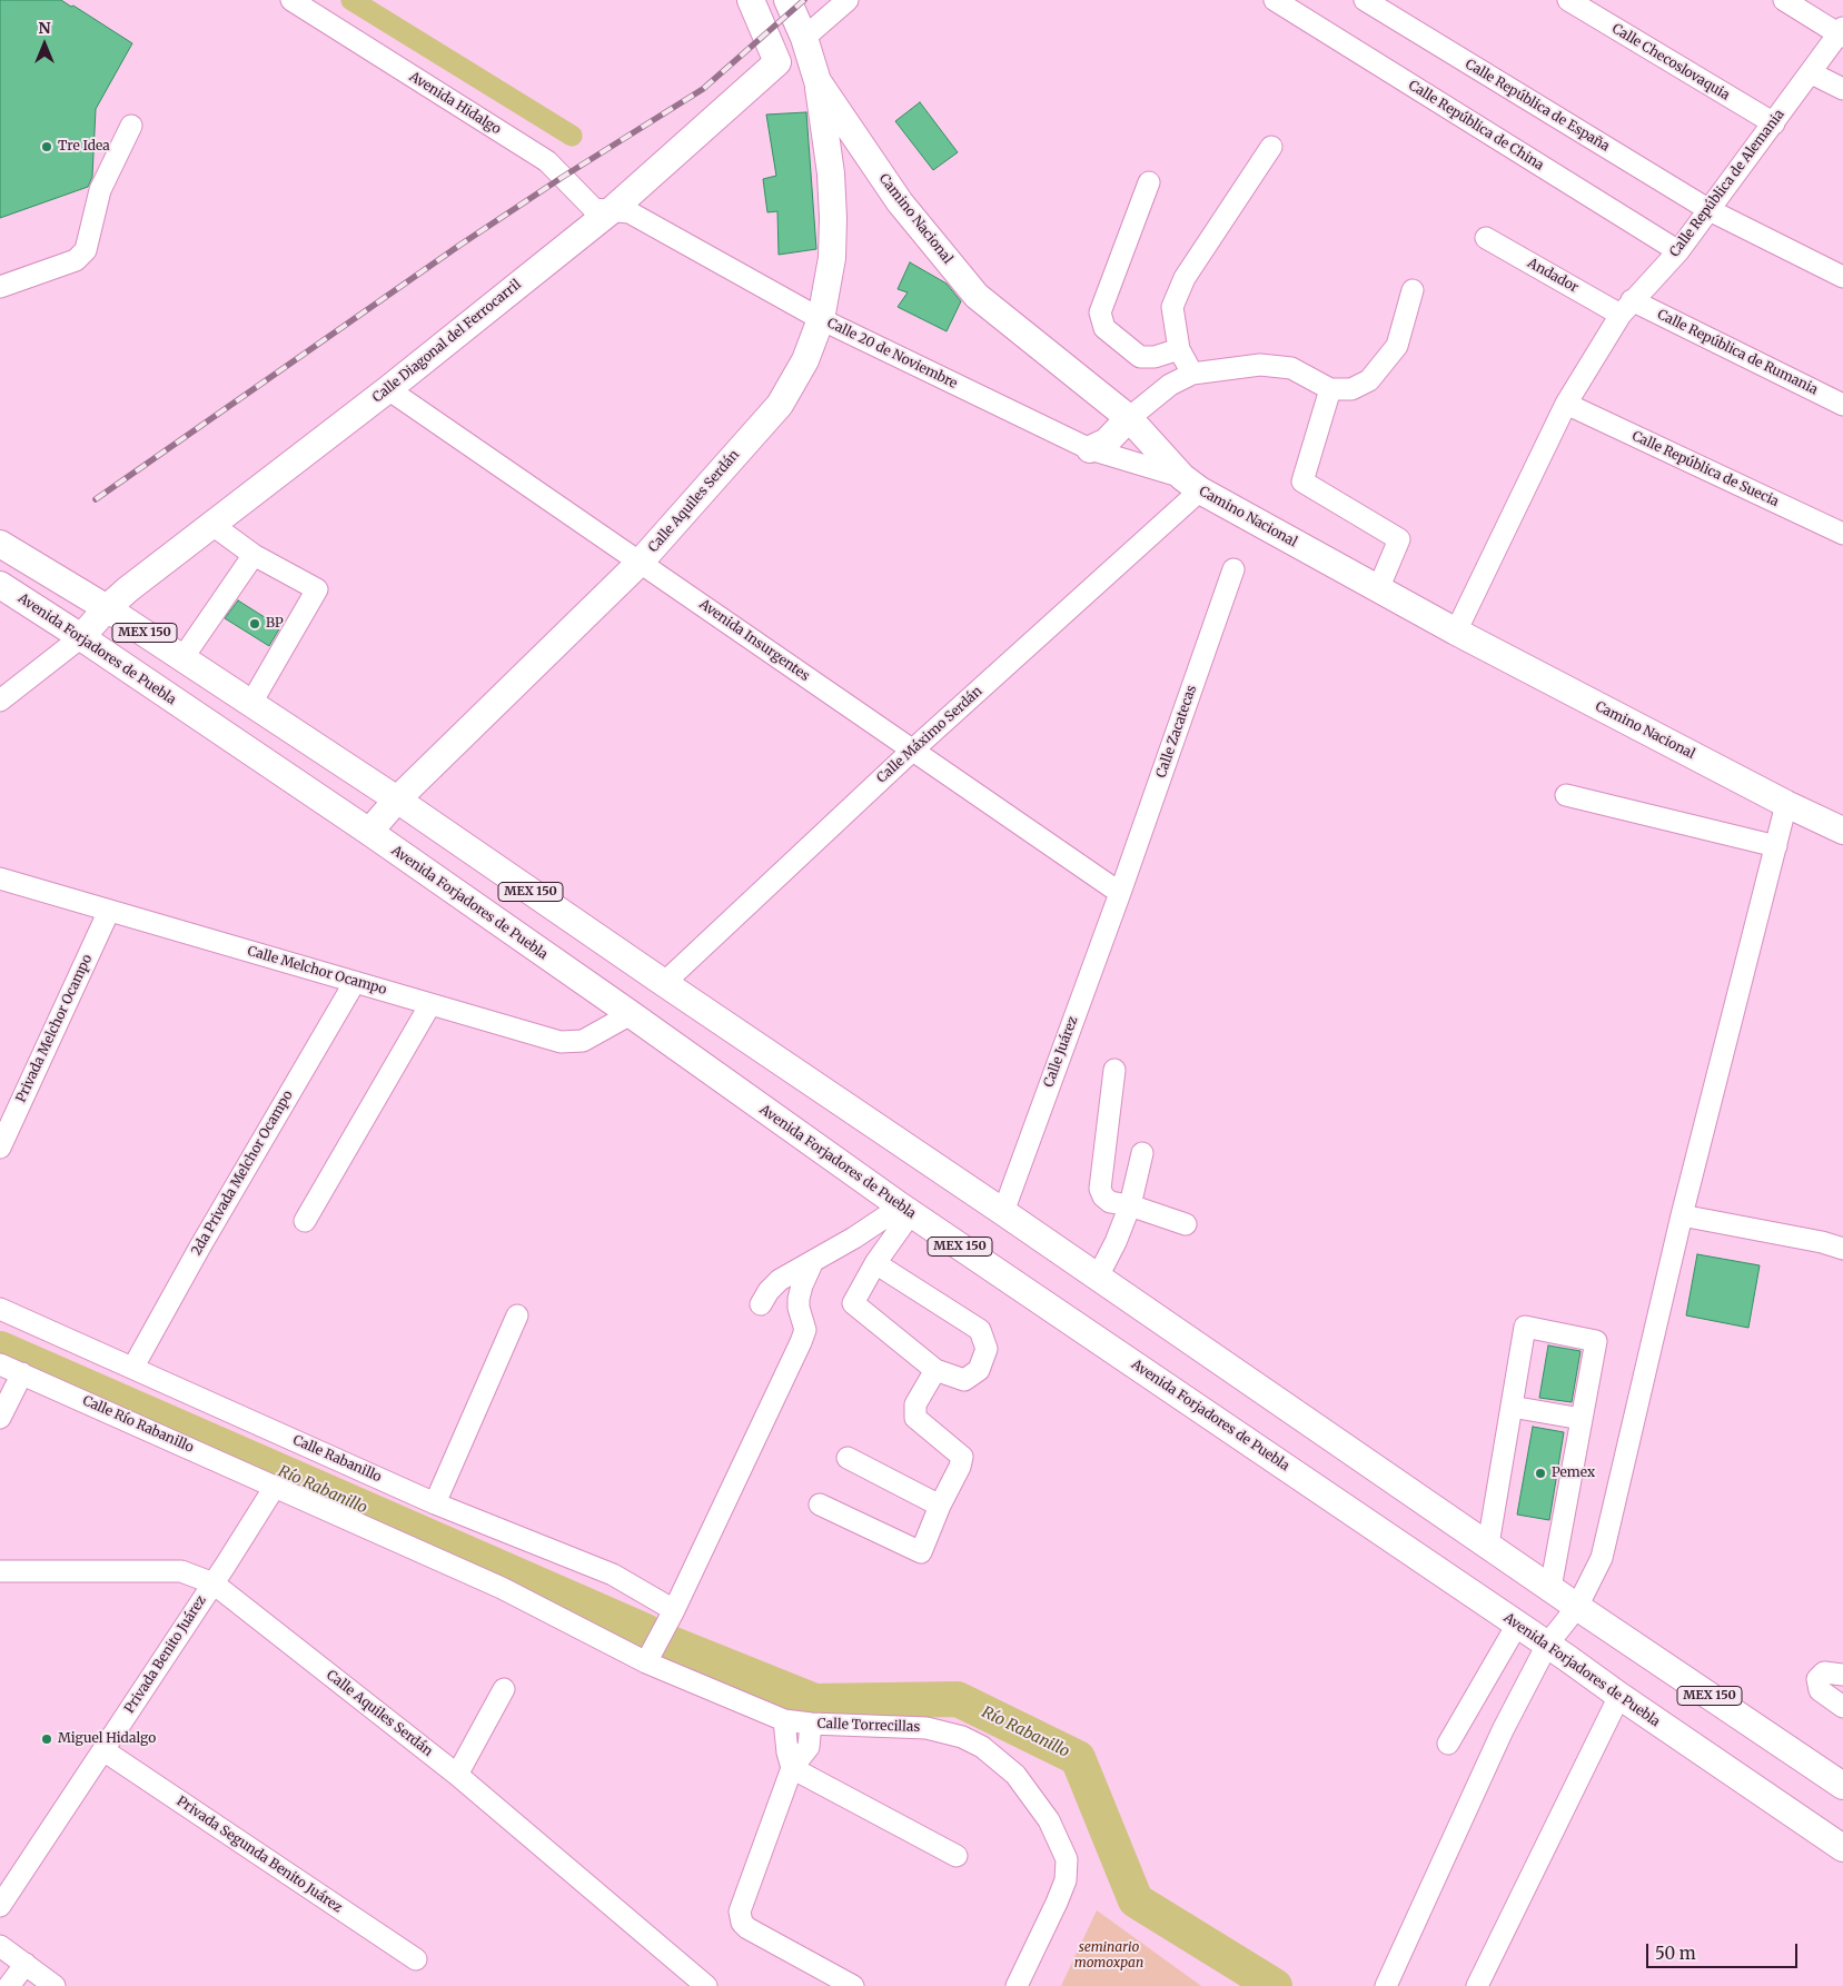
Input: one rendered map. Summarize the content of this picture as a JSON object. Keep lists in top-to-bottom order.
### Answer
{
  "streets": {
    "main road": [
      "Camino Nacional",
      "Calle Diagonal del Ferrocarril",
      "Calle Aquiles Serdán",
      "MEX 150",
      "Avenida Forjadores de Puebla"
    ],
    "street": [
      "Calle Checoslovaquia",
      "Avenida Hidalgo",
      "Calle República de España",
      "Calle República de China",
      "Calle República de Alemania",
      "Andador",
      "Calle República de Rumania",
      "Calle 20 de Noviembre",
      "Calle República de Suecia",
      "Avenida Insurgentes",
      "Calle Zacatecas",
      "Calle Máximo Serdán",
      "Calle Melchor Ocampo",
      "Privada Melchor Ocampo",
      "Calle Juárez",
      "2da Privada Melchor Ocampo",
      "Calle Río Rabanillo",
      "Calle Rabanillo",
      "Privada Benito Juárez",
      "Calle Torrecillas",
      "Privada Segunda Benito Juárez"
    ]
  },
  "crossings": [
    ["Calle Checoslovaquia", "Calle República de Alemania"],
    ["Avenida Hidalgo", "Calle Diagonal del Ferrocarril"],
    ["Avenida Hidalgo", "Calle 20 de Noviembre"],
    ["Calle República de España", "Calle República de Alemania"],
    ["Calle República de China", "Calle República de Alemania"],
    ["Calle República de Alemania", "Camino Nacional"],
    ["Calle República de Alemania", "Andador"],
    ["Calle República de Alemania", "Calle República de Rumania"],
    ["Calle República de Alemania", "Calle República de Suecia"],
    ["Camino Nacional", "Calle 20 de Noviembre"],
    ["Camino Nacional", "Calle Aquiles Serdán"],
    ["Camino Nacional", "Calle Máximo Serdán"],
    ["Andador", "Calle República de Rumania"],
    ["Calle Diagonal del Ferrocarril", "Calle 20 de Noviembre"],
    ["Calle Diagonal del Ferrocarril", "MEX 150"],
    ["Calle Diagonal del Ferrocarril", "Avenida Insurgentes"],
    ["Calle Diagonal del Ferrocarril", "Avenida Forjadores de Puebla"],
    ["Calle 20 de Noviembre", "Calle Aquiles Serdán"],
    ["Calle 20 de Noviembre", "Calle Máximo Serdán"],
    ["Calle Aquiles Serdán", "MEX 150"],
    ["Calle Aquiles Serdán", "Avenida Insurgentes"],
    ["Calle Aquiles Serdán", "Avenida Forjadores de Puebla"],
    ["Calle Aquiles Serdán", "Privada Benito Juárez"],
    ["MEX 150", "Calle Máximo Serdán"],
    ["MEX 150", "Calle Juárez"],
    ["Avenida Insurgentes", "Calle Zacatecas"],
    ["Avenida Insurgentes", "Calle Máximo Serdán"],
    ["Avenida Insurgentes", "Calle Juárez"],
    ["Avenida Forjadores de Puebla", "Calle Melchor Ocampo"],
    ["Calle Zacatecas", "Calle Juárez"],
    ["Calle Melchor Ocampo", "Privada Melchor Ocampo"],
    ["Calle Melchor Ocampo", "2da Privada Melchor Ocampo"],
    ["2da Privada Melchor Ocampo", "Calle Rabanillo"],
    ["Calle Río Rabanillo", "Privada Benito Juárez"],
    ["Calle Río Rabanillo", "Calle Torrecillas"],
    ["Privada Benito Juárez", "Privada Segunda Benito Juárez"]
  ],
  "water": ["Río Rabanillo"],
  "parks": ["seminario momoxpan"],
  "places": [
    "Tre Idea",
    "BP",
    "Pemex",
    "Miguel Hidalgo"
  ],
  "scale_bar": "50 m",
  "north": "top"
}
